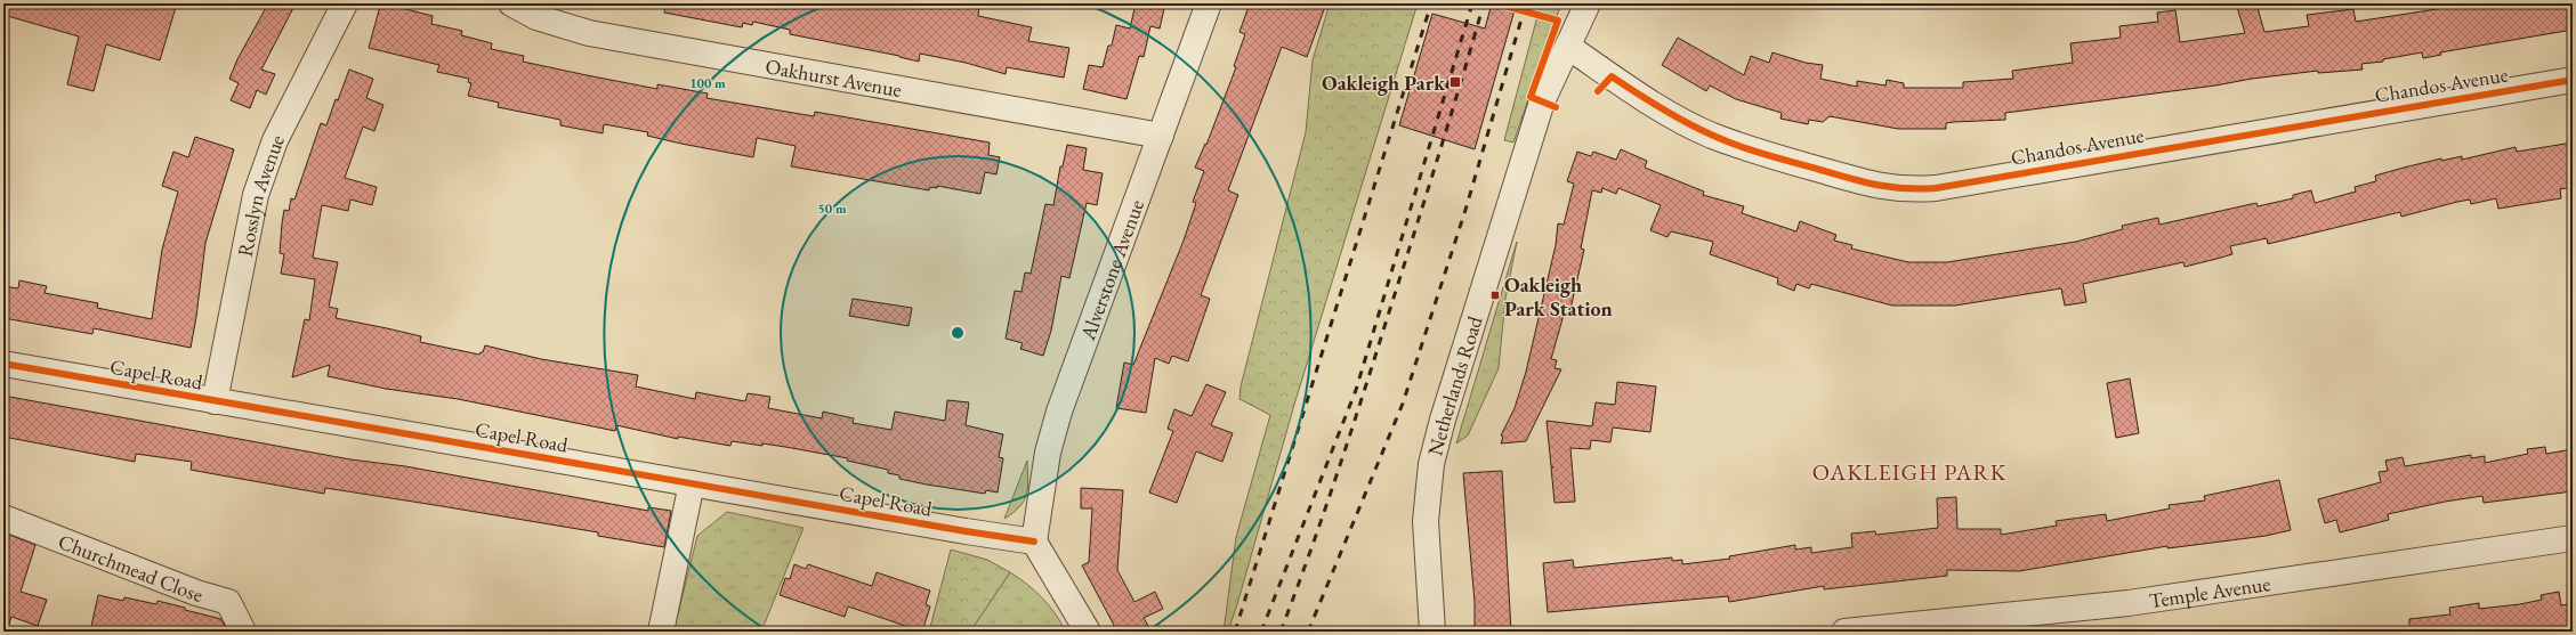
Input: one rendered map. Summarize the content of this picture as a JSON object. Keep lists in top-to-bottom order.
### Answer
{
  "streets": {
    "street": [
      "Oakhurst Avenue",
      "Chandos Avenue",
      "Rosslyn Avenue",
      "Alverstone Avenue",
      "Capel Road",
      "Netherlands Road",
      "Churchmead Close",
      "Temple Avenue"
    ]
  },
  "crossings": [
    ["Oakhurst Avenue", "Alverstone Avenue"],
    ["Chandos Avenue", "Netherlands Road"],
    ["Rosslyn Avenue", "Capel Road"],
    ["Alverstone Avenue", "Capel Road"]
  ],
  "districts": ["OAKLEIGH PARK"],
  "places": {
    "transit": ["Oakleigh Park", "Oakleigh Park Station"]
  },
  "rings": ["100 m", "50 m"]
}
